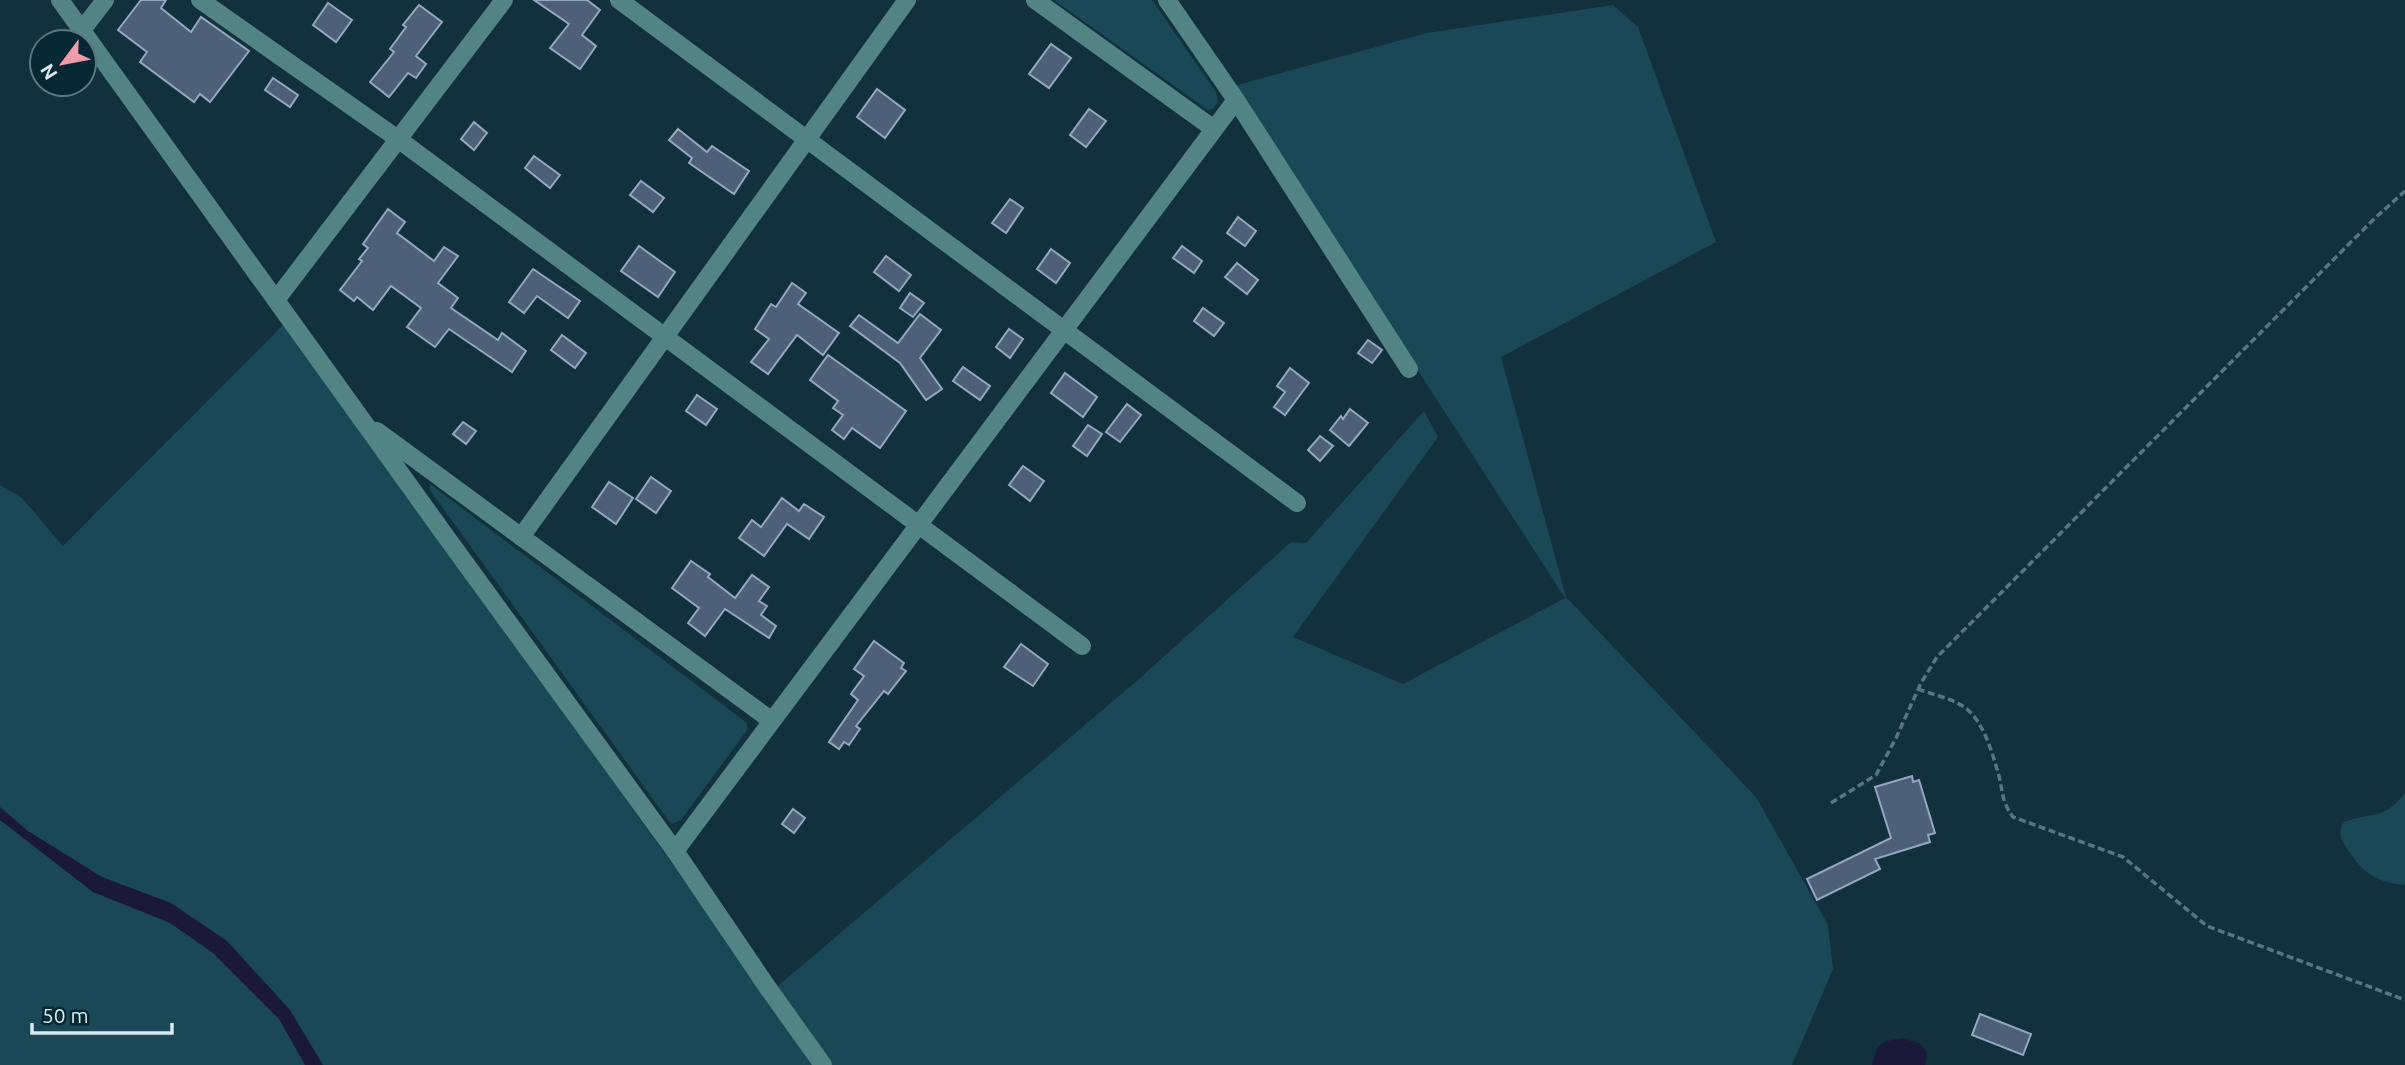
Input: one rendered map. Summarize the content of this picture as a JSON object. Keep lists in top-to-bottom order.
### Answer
{
  "scale_bar": "50 m",
  "north": "bottom left"
}
